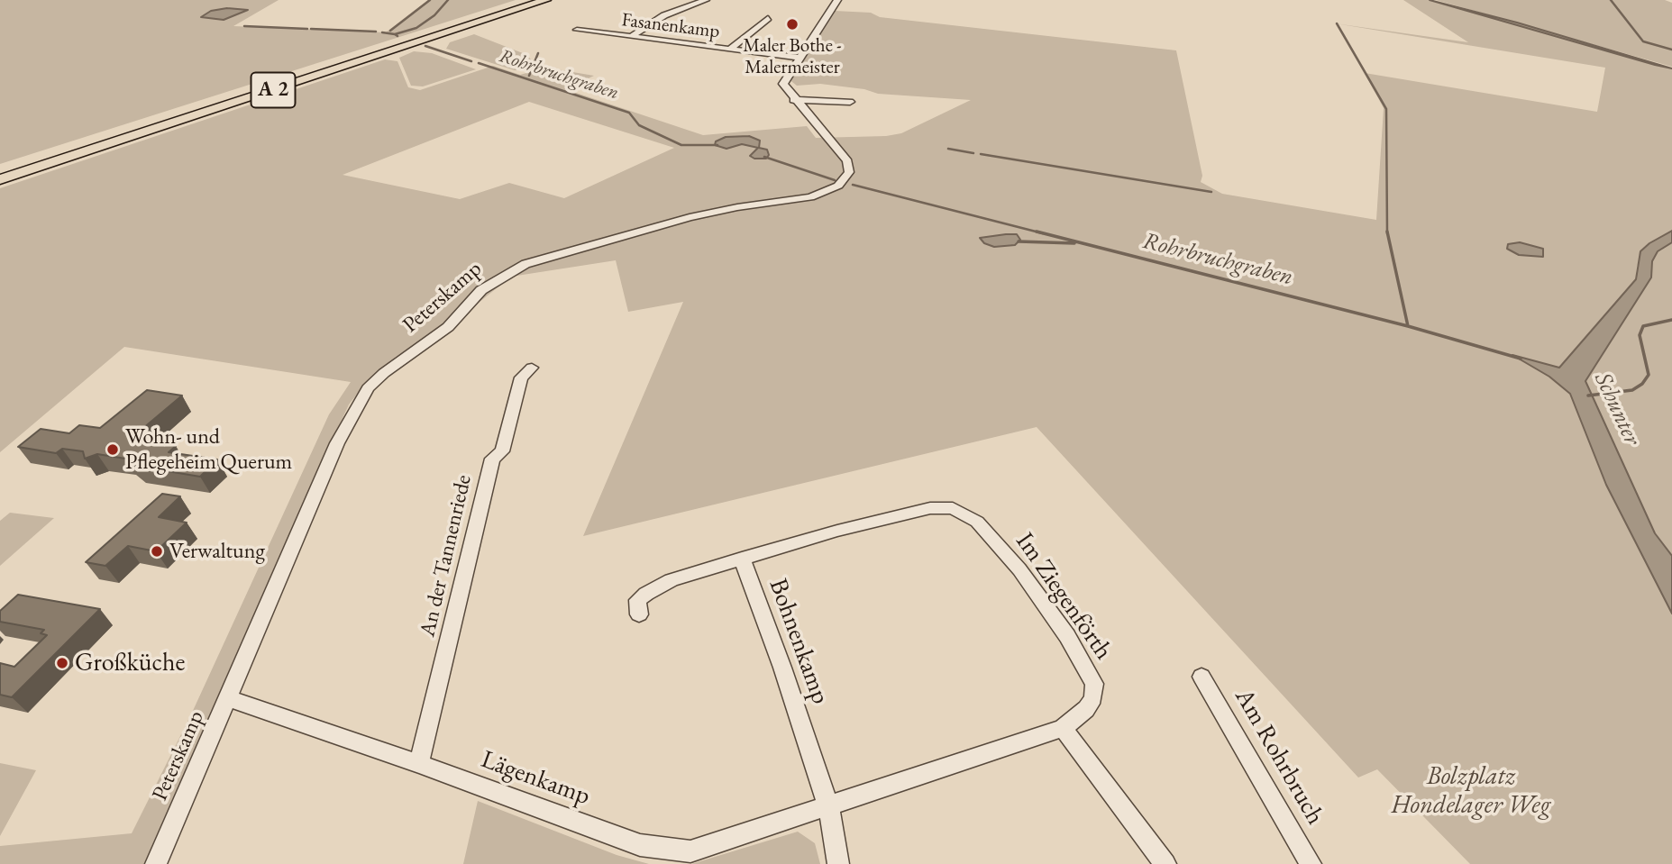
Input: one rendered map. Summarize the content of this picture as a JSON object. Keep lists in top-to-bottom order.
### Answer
{
  "streets": {
    "highway": ["A 2"],
    "street": [
      "Fasanenkamp",
      "Peterskamp",
      "An der Tannenriede",
      "Im Ziegenförth",
      "Bohnenkamp",
      "Am Rohrbruch",
      "Lägenkamp"
    ]
  },
  "crossings": [
    ["Peterskamp", "Lägenkamp"],
    ["An der Tannenriede", "Lägenkamp"],
    ["Im Ziegenförth", "Bohnenkamp"],
    ["Im Ziegenförth", "Lägenkamp"],
    ["Bohnenkamp", "Lägenkamp"]
  ],
  "water": ["Rohrbruchgraben", "Schunter"],
  "parks": ["Bolzplatz Hondelager Weg"],
  "places": [
    "Maler Bothe - Malermeister",
    "Wohn- und Pflegeheim Querum",
    "Verwaltung",
    "Großküche"
  ]
}
